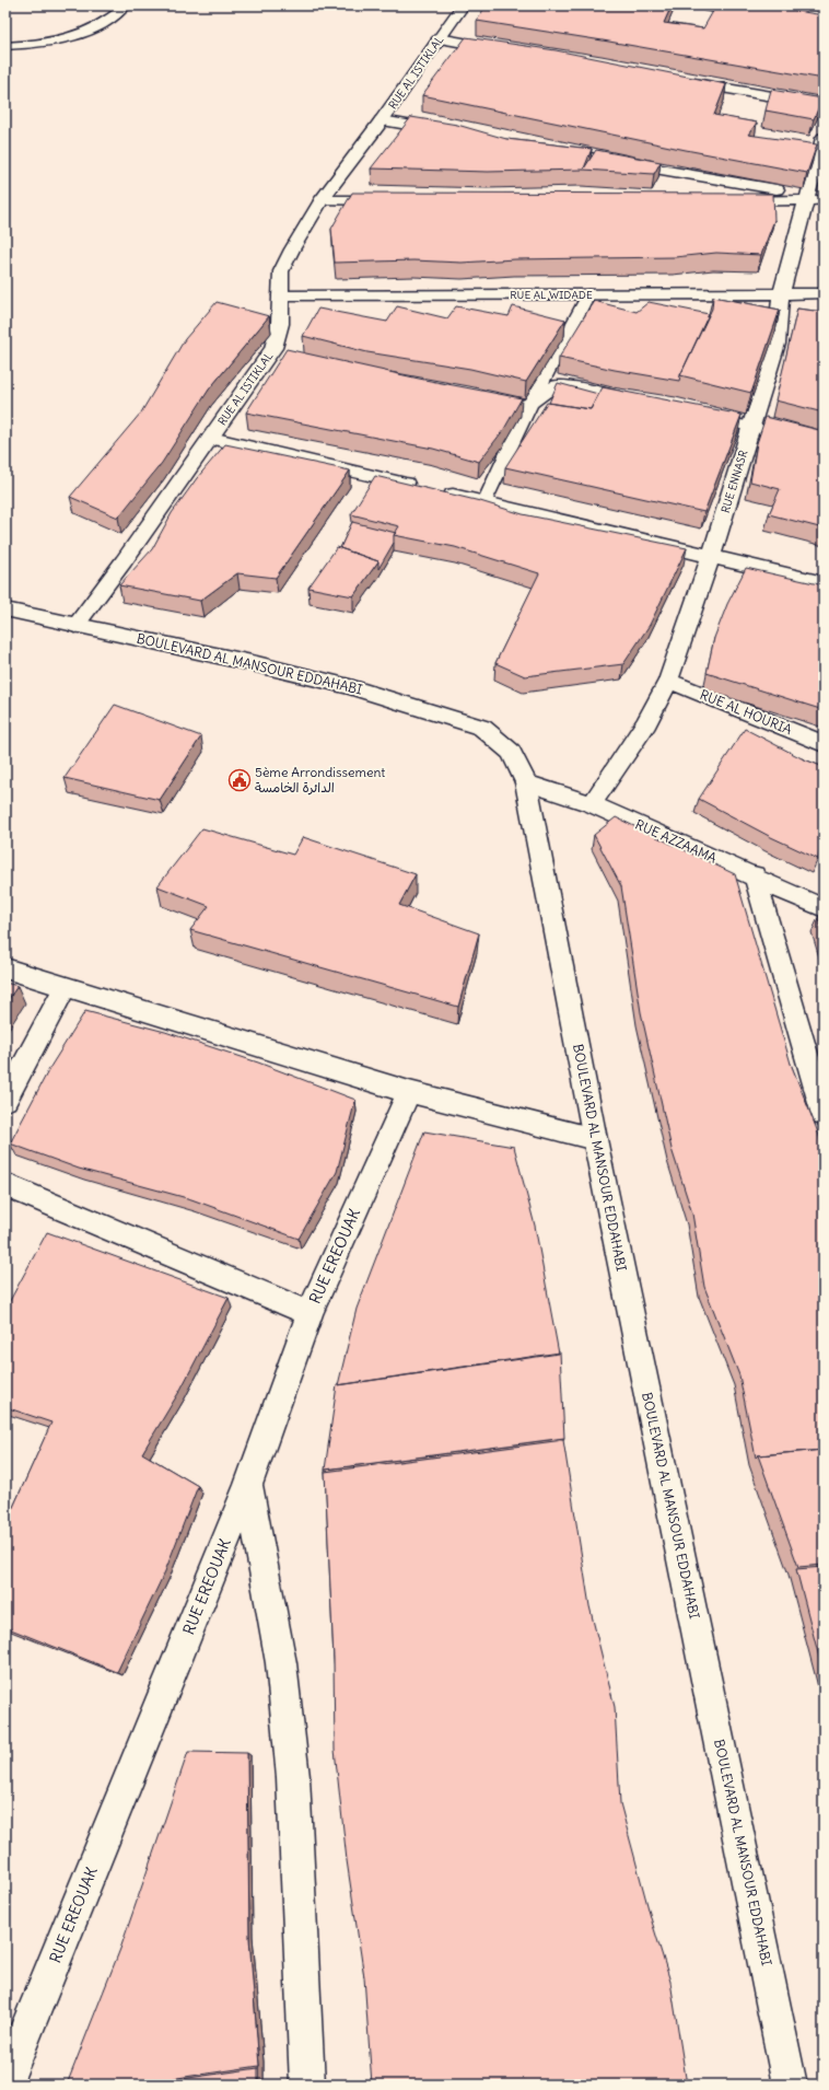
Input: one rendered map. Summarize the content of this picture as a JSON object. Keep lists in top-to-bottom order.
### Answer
{
  "streets": {
    "street": [
      "RUE AL ISTIKLAL",
      "RUE AL WIDADE",
      "RUE ENNASR",
      "BOULEVARD AL MANSOUR EDDAHABI",
      "RUE AL HOURIA",
      "RUE AZZAAMA",
      "RUE EREOUAK"
    ]
  },
  "crossings": [
    ["RUE AL ISTIKLAL", "RUE AL WIDADE"],
    ["RUE AL ISTIKLAL", "BOULEVARD AL MANSOUR EDDAHABI"],
    ["RUE AL WIDADE", "RUE ENNASR"],
    ["RUE ENNASR", "RUE AL HOURIA"],
    ["RUE ENNASR", "RUE AZZAAMA"],
    ["BOULEVARD AL MANSOUR EDDAHABI", "RUE AZZAAMA"]
  ],
  "places": {
    "public building": ["5ème Arrondissement الدائرة الخامسة"]
  }
}
